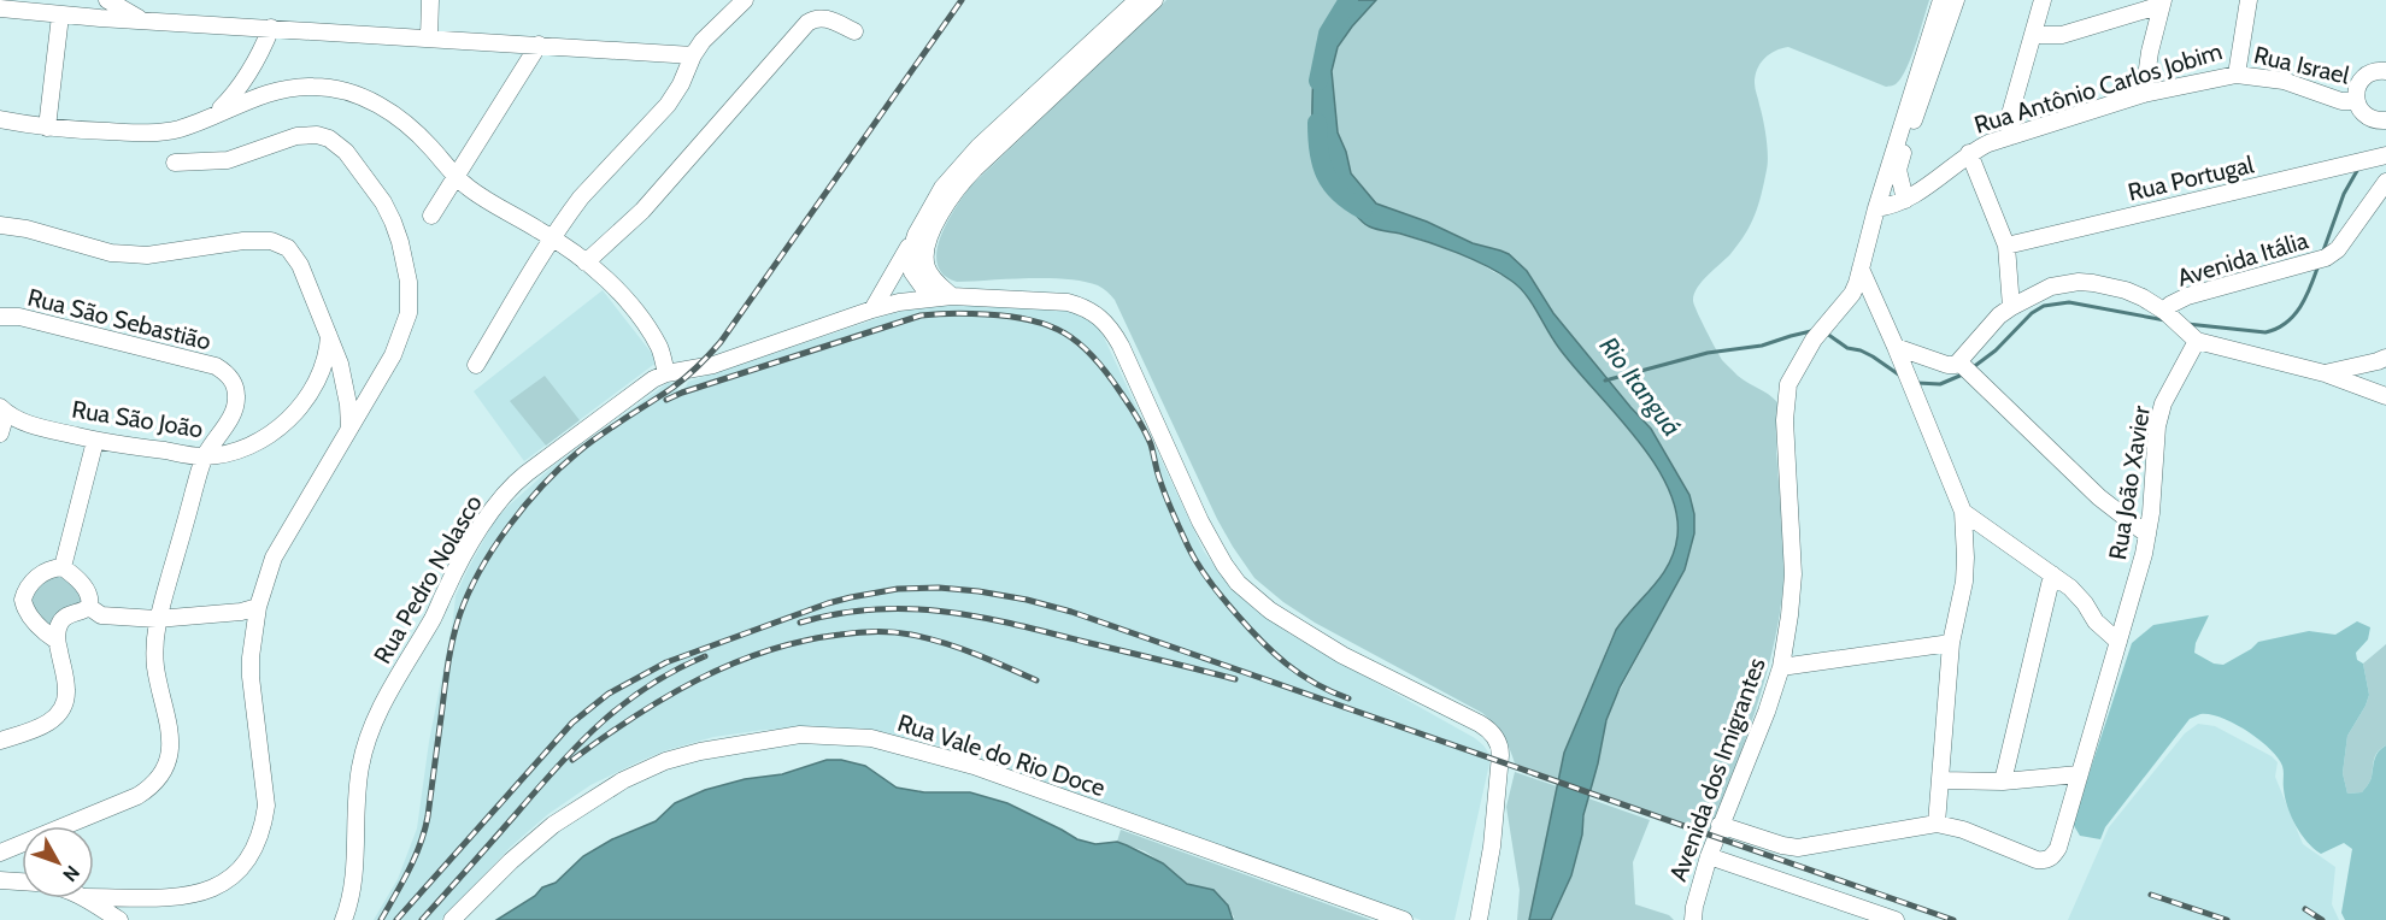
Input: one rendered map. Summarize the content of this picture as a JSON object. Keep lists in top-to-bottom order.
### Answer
{
  "streets": {
    "street": [
      "Rua Israel",
      "Rua Antônio Carlos Jobim",
      "Rua Portugal",
      "Avenida Itália",
      "Rua São Sebastião",
      "Rua São João",
      "Rua João Xavier",
      "Rua Pedro Nolasco",
      "Rua Vale do Rio Doce",
      "Avenida dos Imigrantes"
    ]
  },
  "crossings": [
    ["Rua Israel", "Rua Antônio Carlos Jobim"],
    ["Rua Antônio Carlos Jobim", "Avenida dos Imigrantes"],
    ["Rua São Sebastião", "Rua São João"]
  ],
  "water": ["Rio Itanguá"],
  "north": "bottom right"
}
